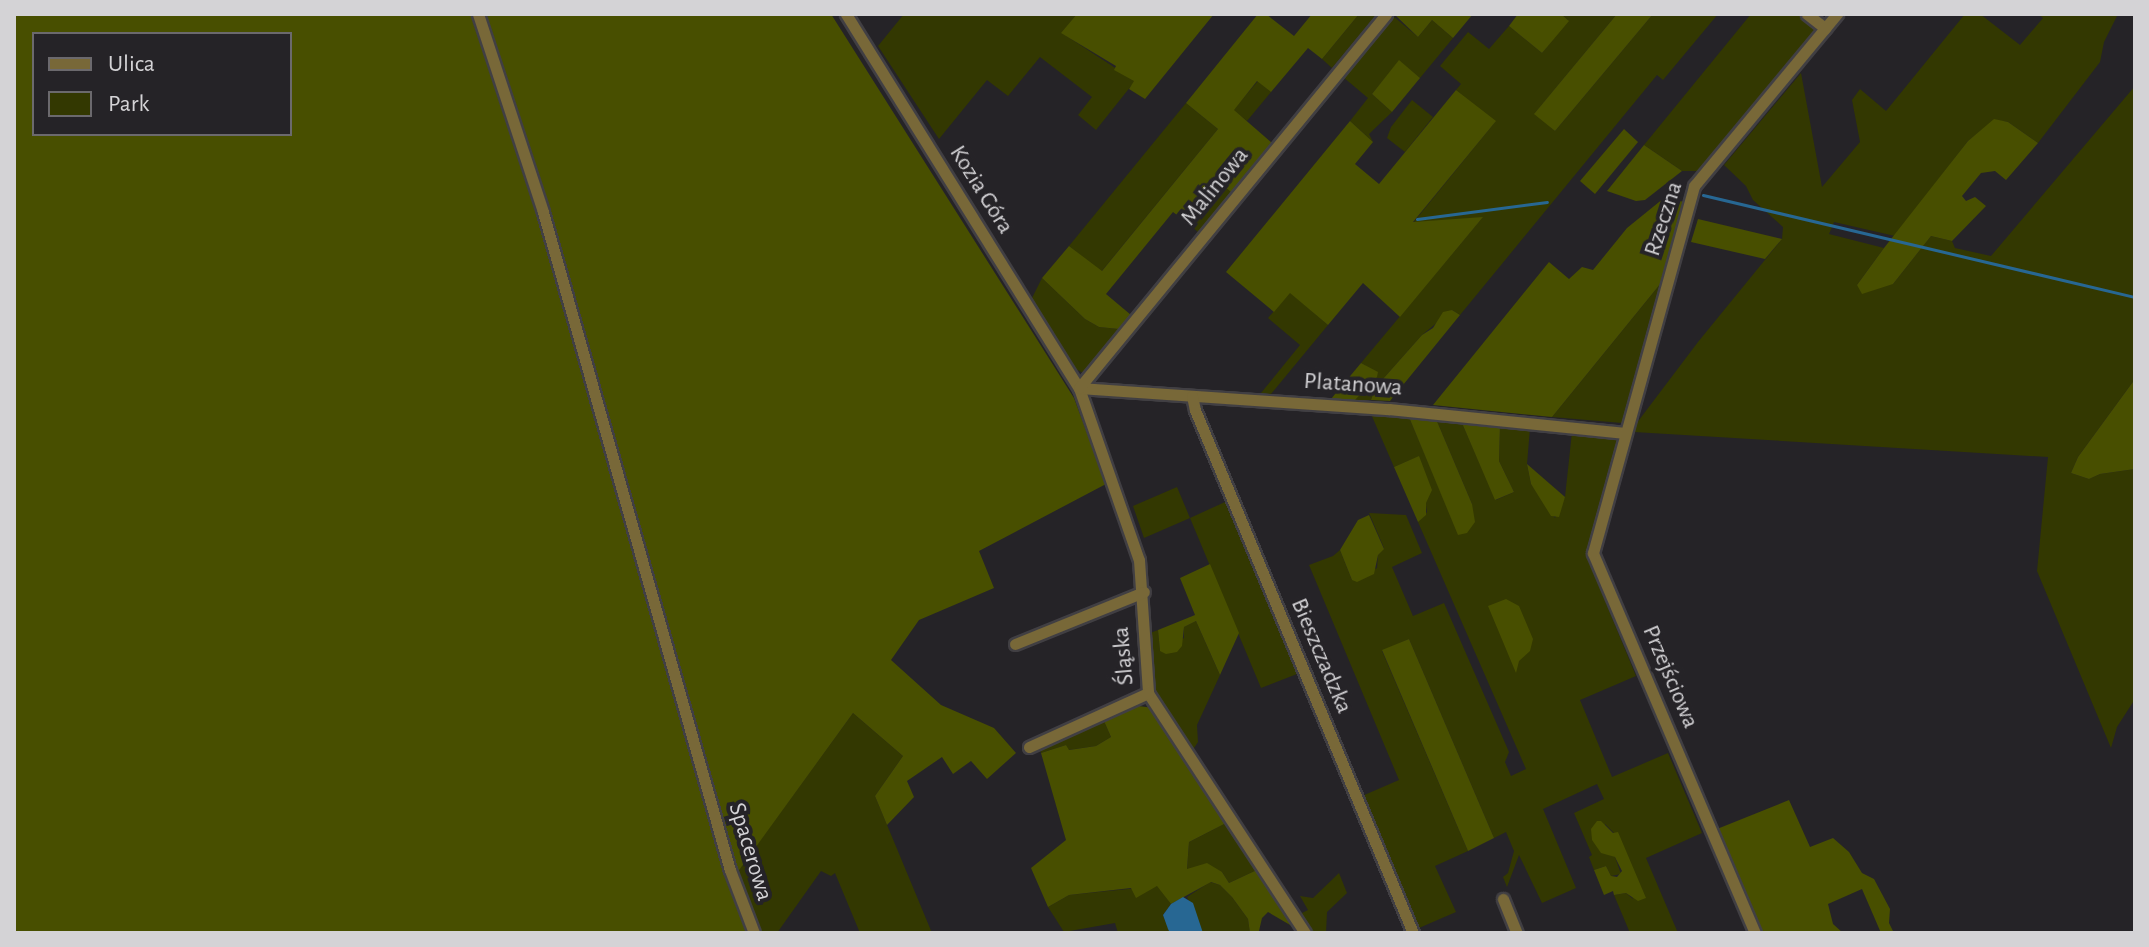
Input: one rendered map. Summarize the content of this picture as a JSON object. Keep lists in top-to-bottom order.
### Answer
{
  "streets": {
    "street": [
      "Malinowa",
      "Kozia Góra",
      "Rzeczna",
      "Platanowa",
      "Śląska",
      "Bieszczadzka",
      "Przejściowa",
      "Spacerowa"
    ]
  },
  "crossings": [
    ["Malinowa", "Kozia Góra"],
    ["Malinowa", "Platanowa"],
    ["Malinowa", "Śląska"],
    ["Kozia Góra", "Platanowa"],
    ["Kozia Góra", "Śląska"],
    ["Rzeczna", "Platanowa"],
    ["Rzeczna", "Przejściowa"],
    ["Platanowa", "Śląska"],
    ["Platanowa", "Bieszczadzka"],
    ["Platanowa", "Przejściowa"]
  ],
  "legend": ["Ulica", "Park"]
}
